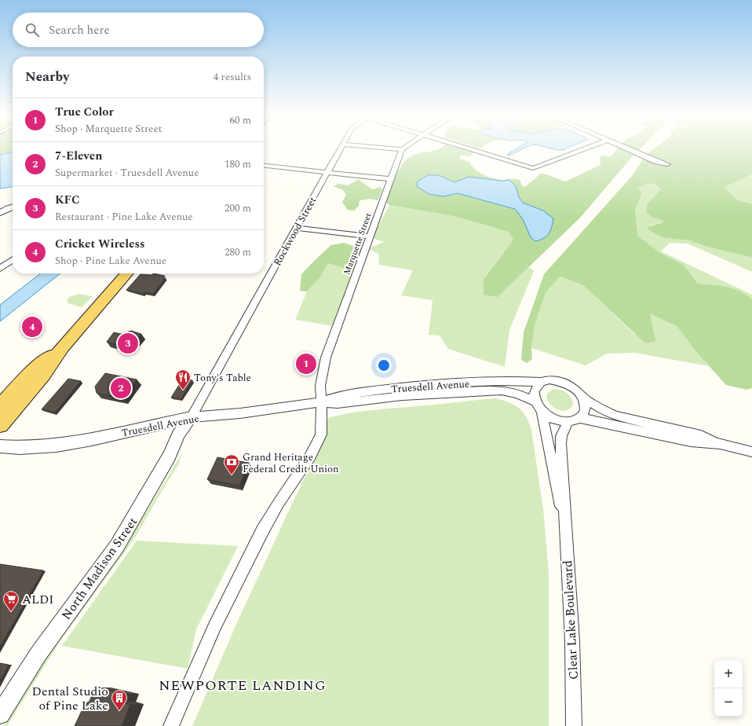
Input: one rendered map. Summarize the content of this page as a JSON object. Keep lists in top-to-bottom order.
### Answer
{
  "streets": {
    "street": [
      "Rockwood Street",
      "Marquette Street",
      "Truesdell Avenue",
      "North Madison Street",
      "Clear Lake Boulevard"
    ]
  },
  "crossings": [
    ["Rockwood Street", "Truesdell Avenue"],
    ["Rockwood Street", "North Madison Street"],
    ["Marquette Street", "Truesdell Avenue"],
    ["Truesdell Avenue", "North Madison Street"],
    ["Truesdell Avenue", "Clear Lake Boulevard"]
  ],
  "districts": ["NEWPORTE LANDING"],
  "places": {
    "restaurant": ["Tony's Table"],
    "bank": ["Grand Heritage Federal Credit Union"],
    "supermarket": ["ALDI"],
    "building": ["Dental Studio of Pine Lake"]
  },
  "page": {
    "search": "Search here",
    "heading": ["Nearby", "4 results"],
    "list": [
      {
        "mark": "1",
        "name": "True Color",
        "note": "Shop · Marquette Street",
        "value": "60 m"
      },
      {
        "mark": "2",
        "name": "7-Eleven",
        "note": "Supermarket · Truesdell Avenue",
        "value": "180 m"
      },
      {
        "mark": "3",
        "name": "KFC",
        "note": "Restaurant · Pine Lake Avenue",
        "value": "200 m"
      },
      {
        "mark": "4",
        "name": "Cricket Wireless",
        "note": "Shop · Pine Lake Avenue",
        "value": "280 m"
      }
    ],
    "pins": [
      "4",
      "3",
      "1",
      "2"
    ],
    "map_buttons": ["+", "−"]
  }
}
